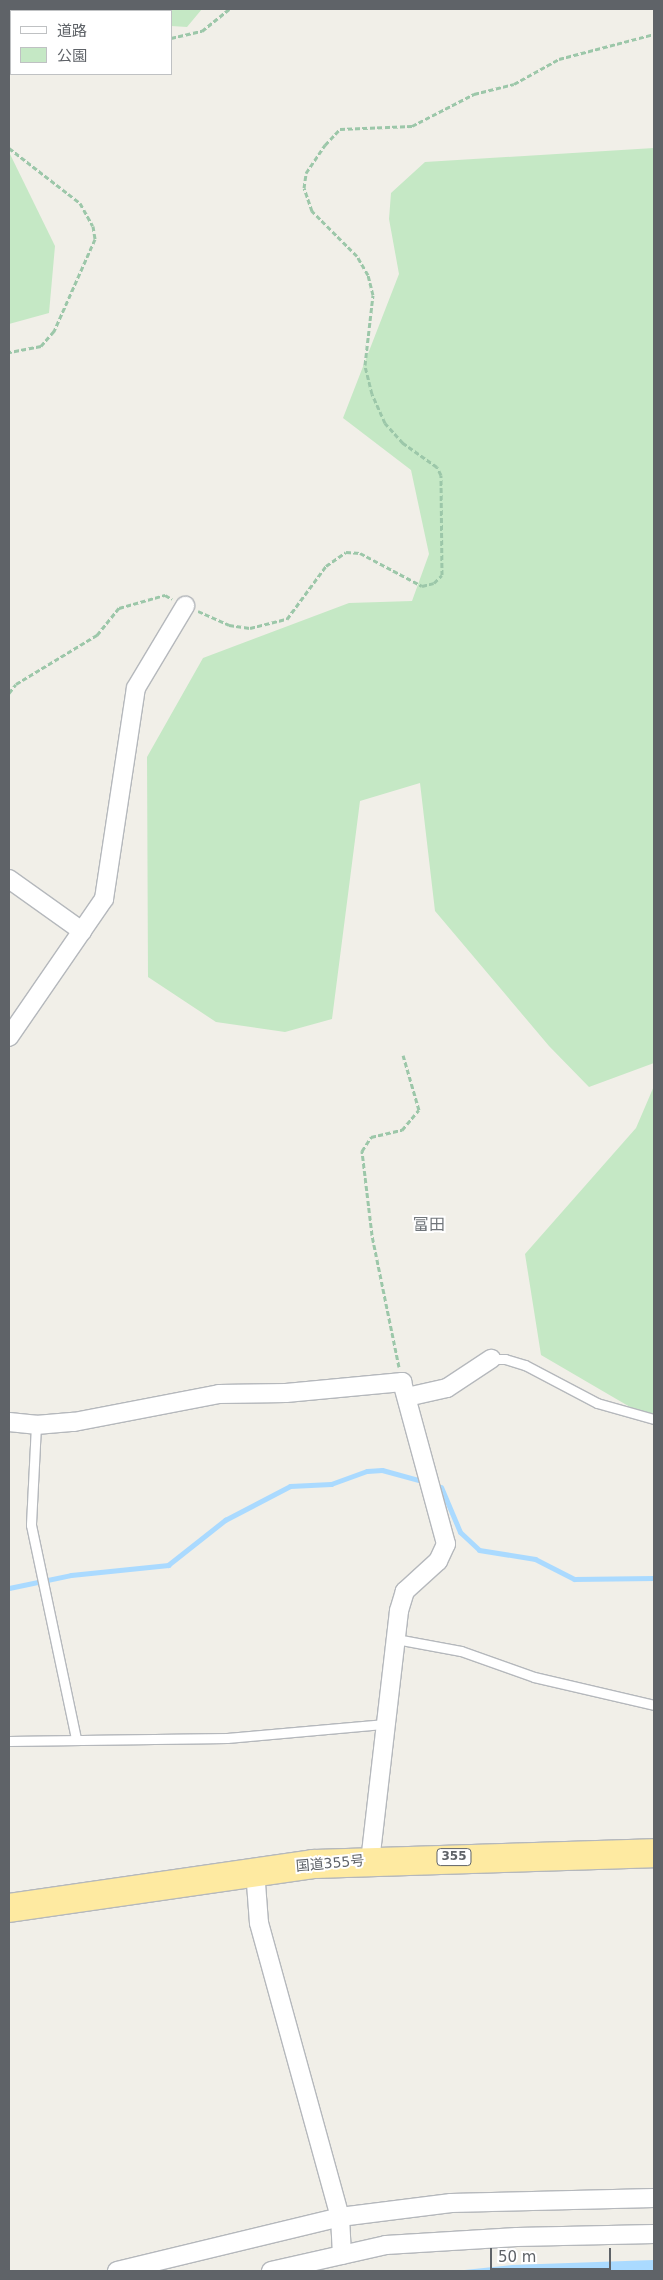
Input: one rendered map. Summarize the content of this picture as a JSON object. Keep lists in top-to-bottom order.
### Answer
{
  "streets": {
    "highway": ["355", "国道355号"]
  },
  "districts": ["富田"],
  "legend": ["道路", "公園"],
  "scale_bar": "50 m"
}
